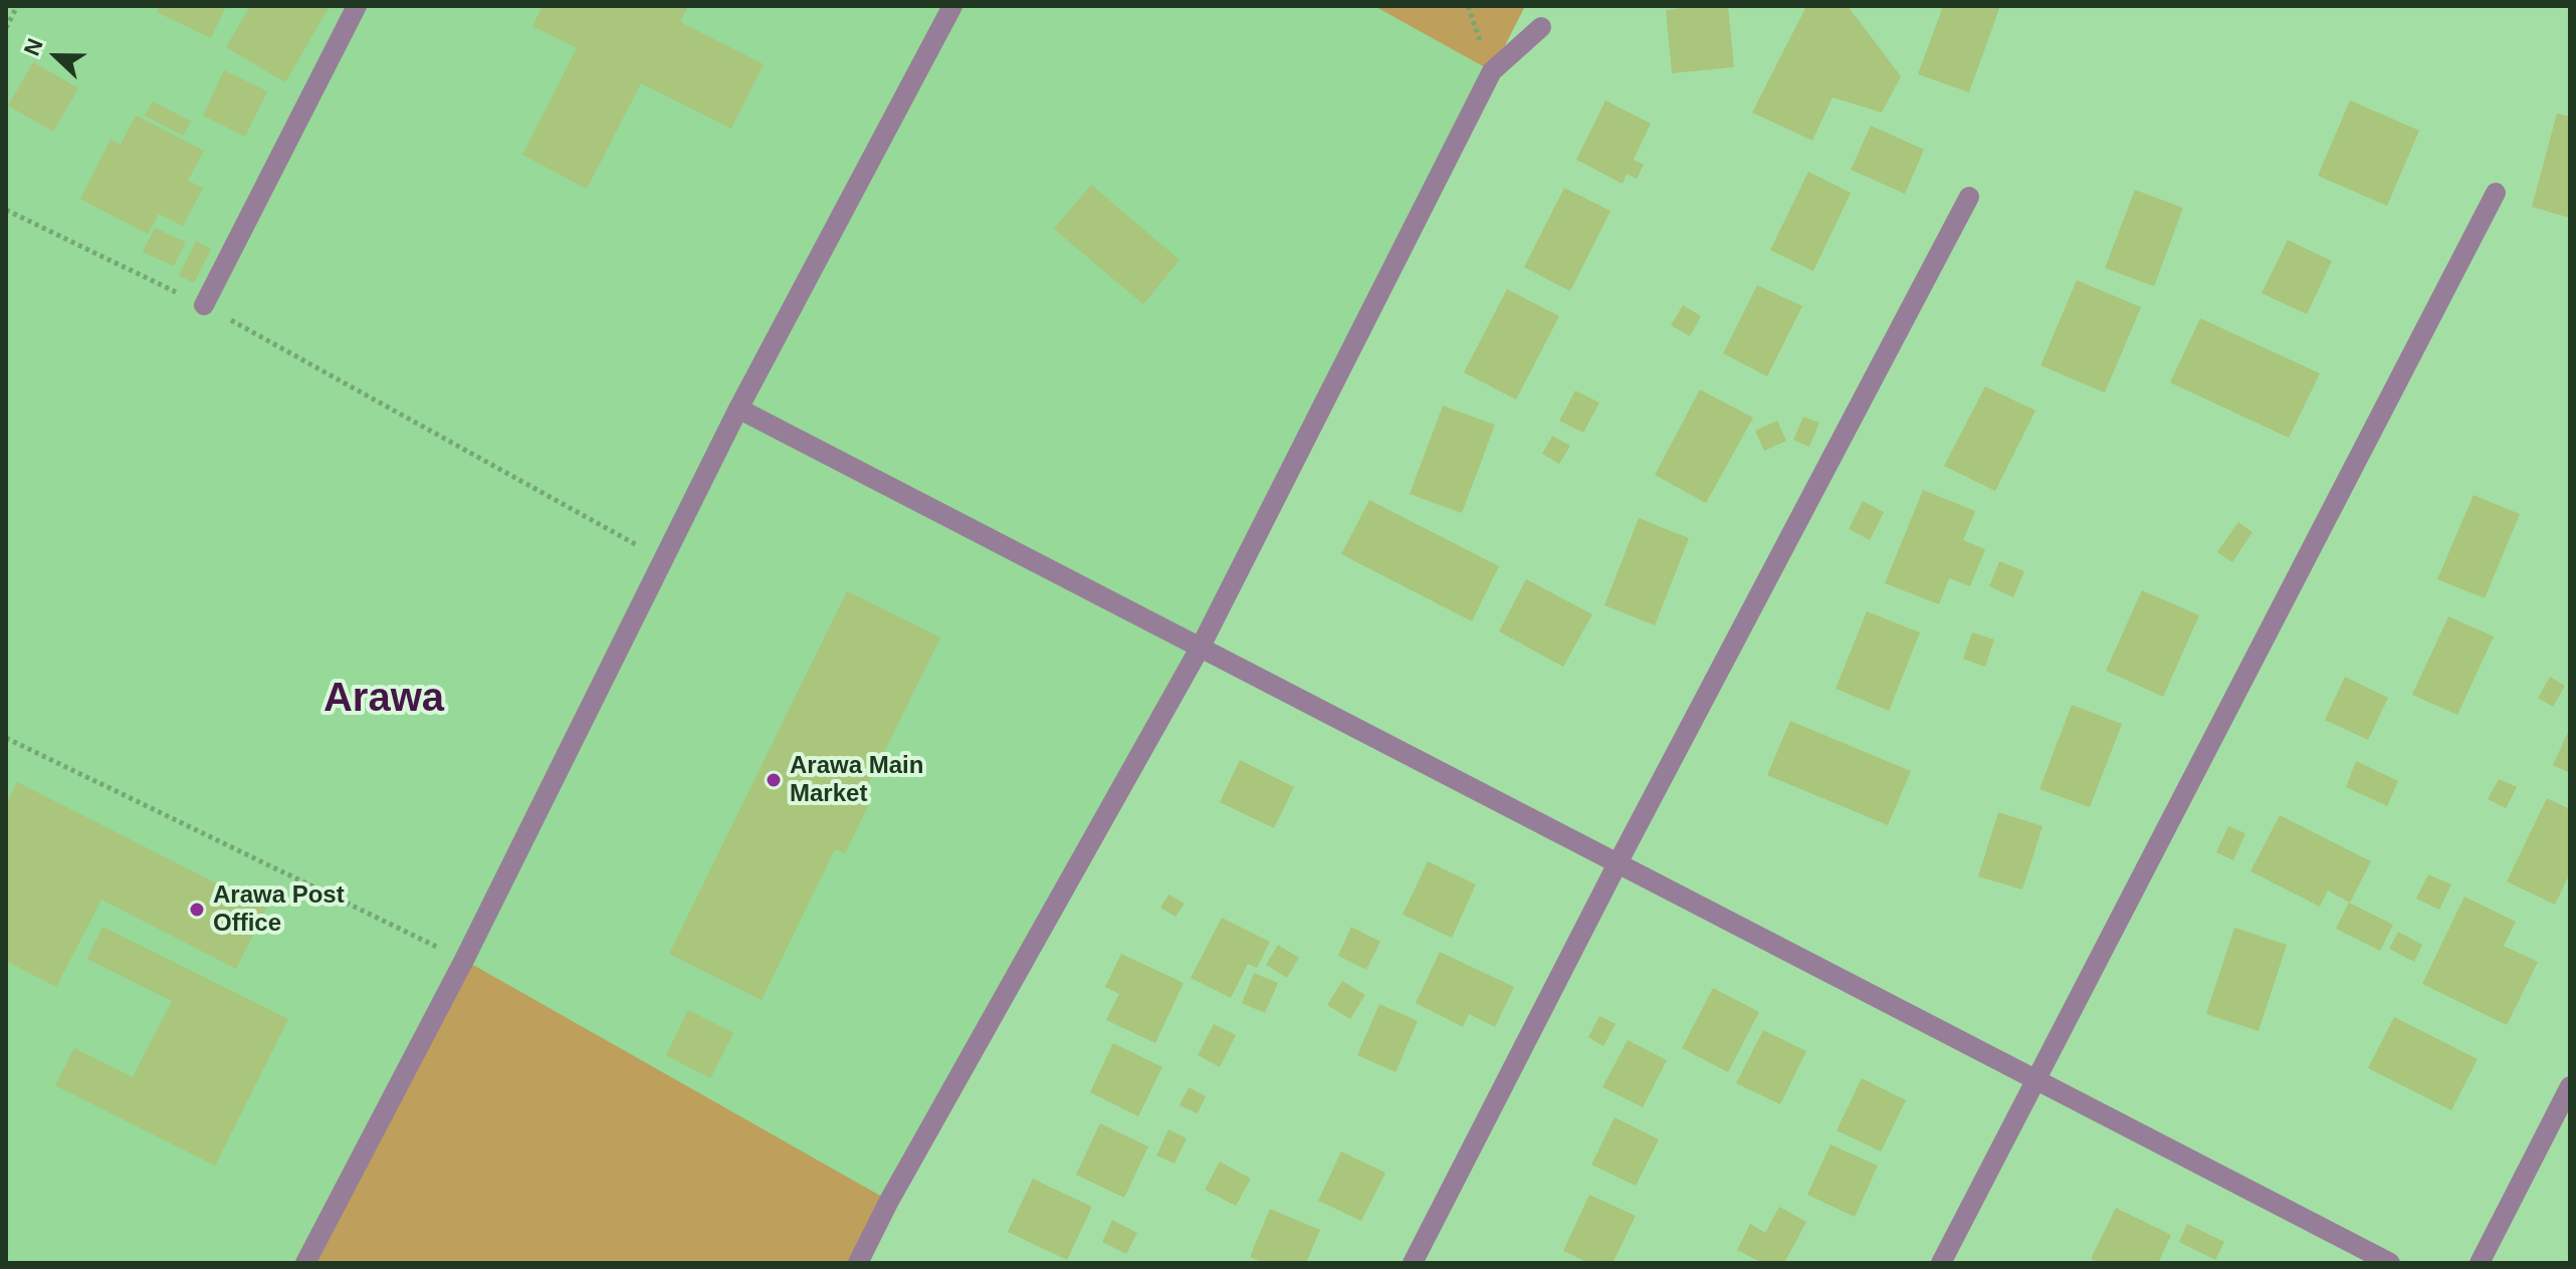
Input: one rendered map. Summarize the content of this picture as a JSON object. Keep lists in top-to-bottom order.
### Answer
{
  "districts": ["Arawa"],
  "places": ["Arawa Main Market", "Arawa Post Office"],
  "north": "left"
}
